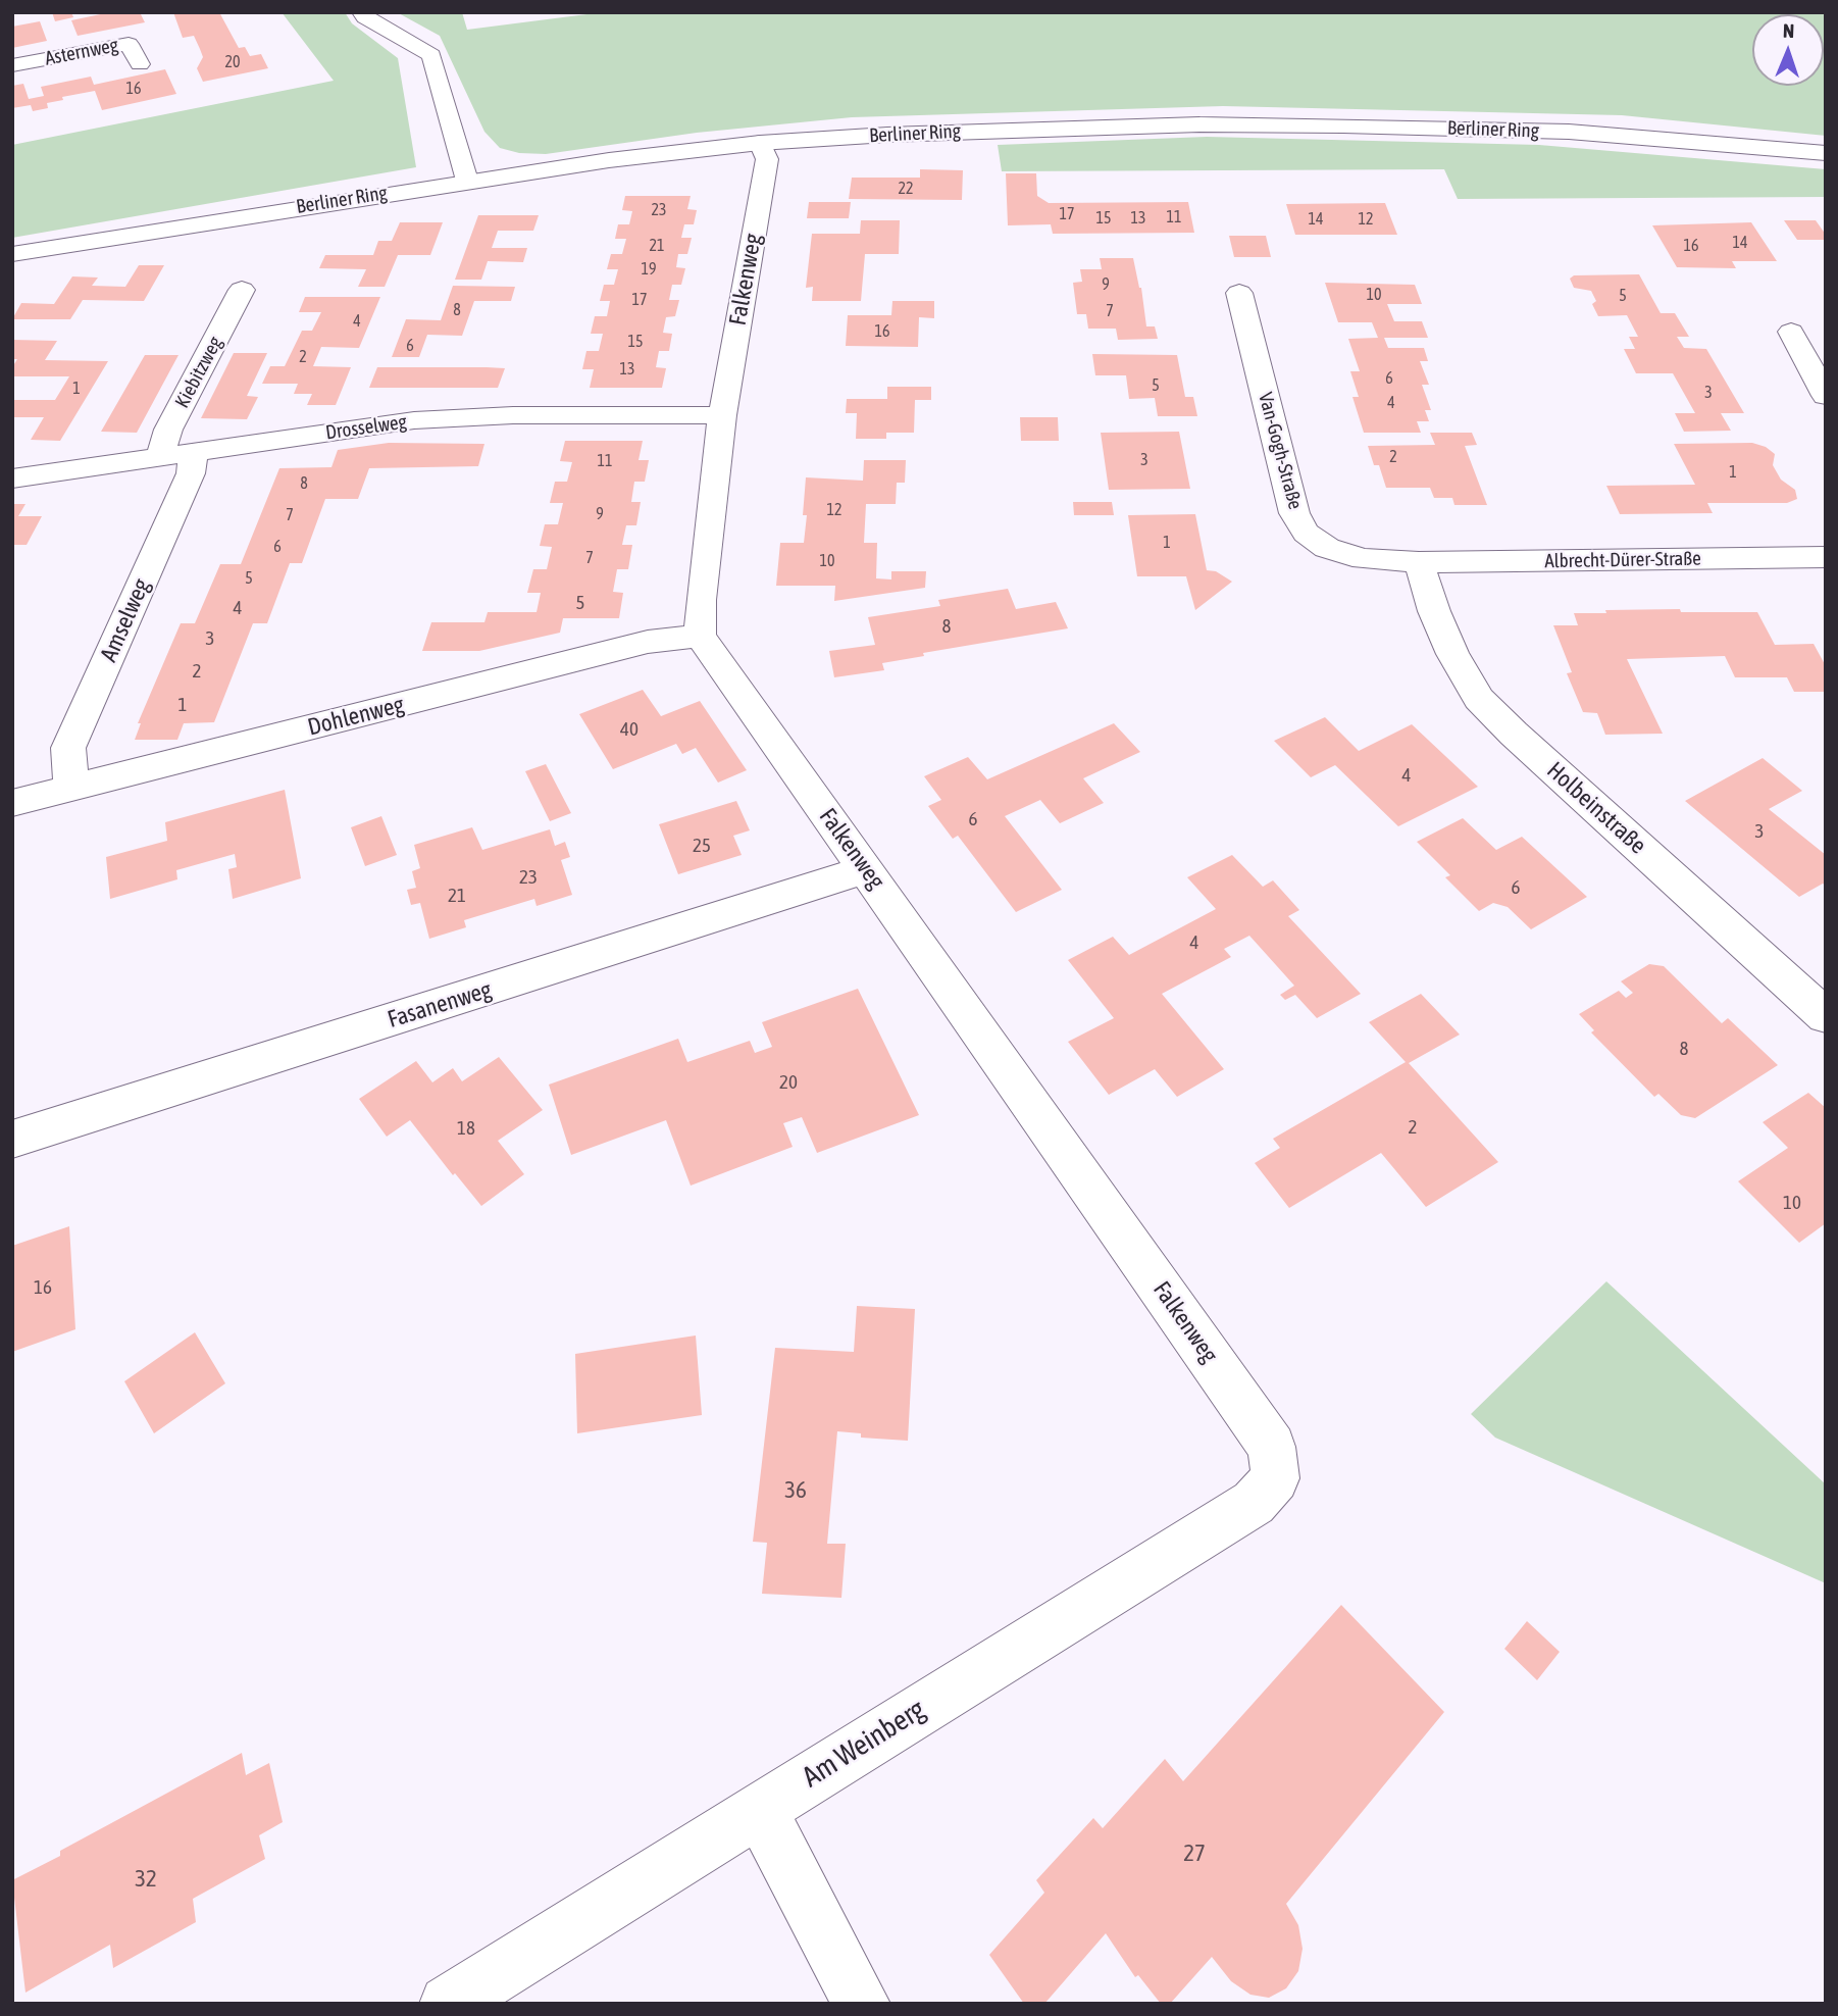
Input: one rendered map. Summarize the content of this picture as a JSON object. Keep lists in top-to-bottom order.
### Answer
{
  "streets": {
    "street": [
      "Asternweg",
      "Berliner Ring",
      "Falkenweg",
      "Kiebitzweg",
      "Drosselweg",
      "Van-Gogh-Straße",
      "Albrecht-Dürer-Straße",
      "Amselweg",
      "Dohlenweg",
      "Holbeinstraße",
      "Fasanenweg",
      "Am Weinberg"
    ]
  },
  "crossings": [
    ["Berliner Ring", "Falkenweg"],
    ["Falkenweg", "Drosselweg"],
    ["Falkenweg", "Dohlenweg"],
    ["Falkenweg", "Fasanenweg"],
    ["Falkenweg", "Am Weinberg"],
    ["Kiebitzweg", "Drosselweg"],
    ["Drosselweg", "Amselweg"],
    ["Van-Gogh-Straße", "Albrecht-Dürer-Straße"],
    ["Van-Gogh-Straße", "Holbeinstraße"],
    ["Albrecht-Dürer-Straße", "Holbeinstraße"],
    ["Amselweg", "Dohlenweg"]
  ],
  "house_numbers": [
    "20",
    "16",
    "22",
    "23",
    "17",
    "11",
    "15",
    "13",
    "14",
    "12",
    "14",
    "21",
    "16",
    "19",
    "9",
    "10",
    "5",
    "17",
    "8",
    "7",
    "4",
    "16",
    "15",
    "6",
    "2",
    "13",
    "6",
    "5",
    "1",
    "3",
    "4",
    "2",
    "3",
    "11",
    "1",
    "8",
    "12",
    "9",
    "7",
    "1",
    "6",
    "7",
    "10",
    "5",
    "5",
    "4",
    "8",
    "3",
    "2",
    "1",
    "40",
    "4",
    "6",
    "3",
    "25",
    "23",
    "6",
    "21",
    "4",
    "8",
    "20",
    "2",
    "18",
    "10",
    "16",
    "36",
    "27",
    "32"
  ],
  "north": "top"
}
